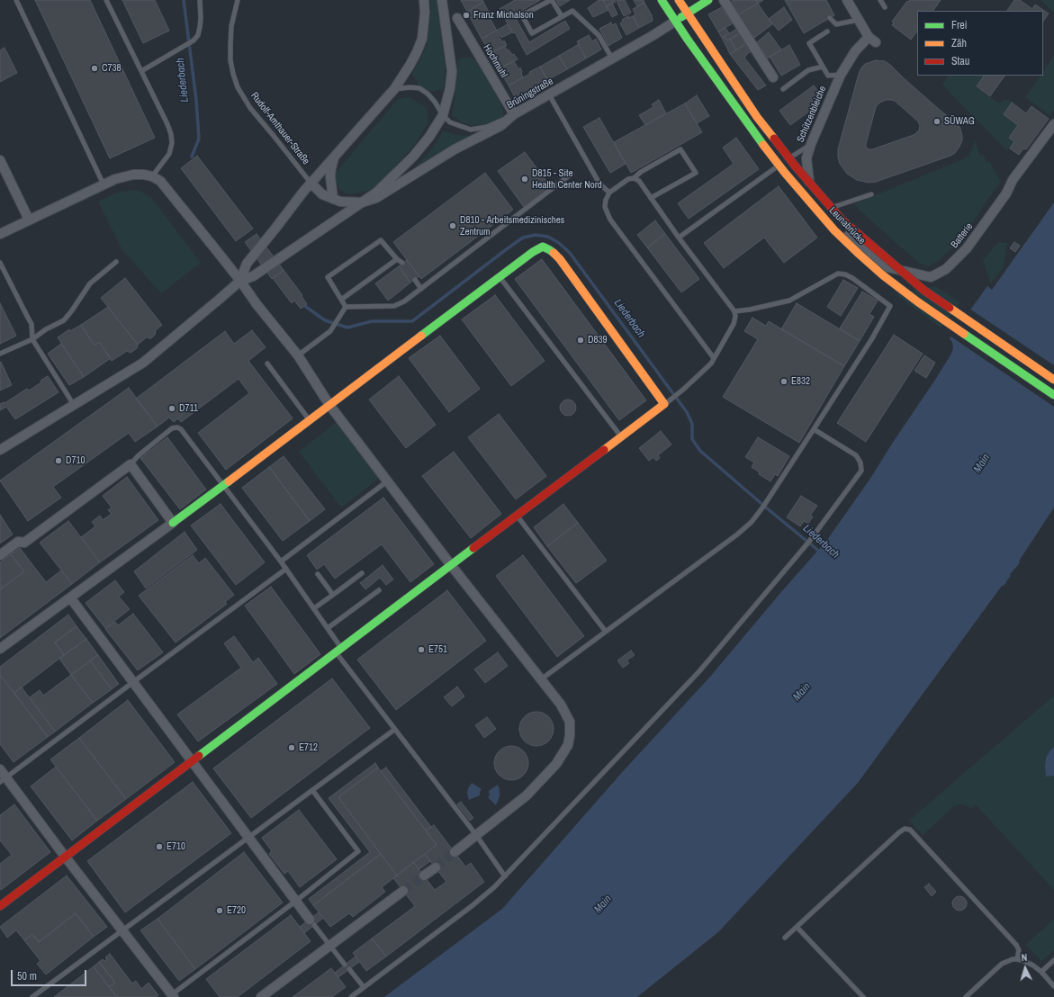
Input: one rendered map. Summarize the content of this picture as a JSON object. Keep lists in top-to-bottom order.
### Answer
{
  "streets": {
    "street": [
      "Hochmuhl",
      "Brüningstraße",
      "Schützenbleiche",
      "Leunabrücke",
      "Batterie"
    ],
    "lane": ["Rudolf-Amthauer-Straße"]
  },
  "crossings": [
    ["Hochmuhl", "Brüningstraße"],
    ["Brüningstraße", "Leunabrücke"],
    ["Schützenbleiche", "Batterie"]
  ],
  "water": ["Liederbach", "Main"],
  "places": [
    "Franz Michalson",
    "C738",
    "SÜWAG",
    "D815 - Site Health Center Nord",
    "D810 - Arbeitsmedizinisches Zentrum",
    "D839",
    "E832",
    "D711",
    "D710",
    "E751",
    "E712",
    "E710",
    "E720"
  ],
  "legend": ["Frei", "Zäh", "Stau"],
  "scale_bar": "50 m",
  "north": "top"
}
